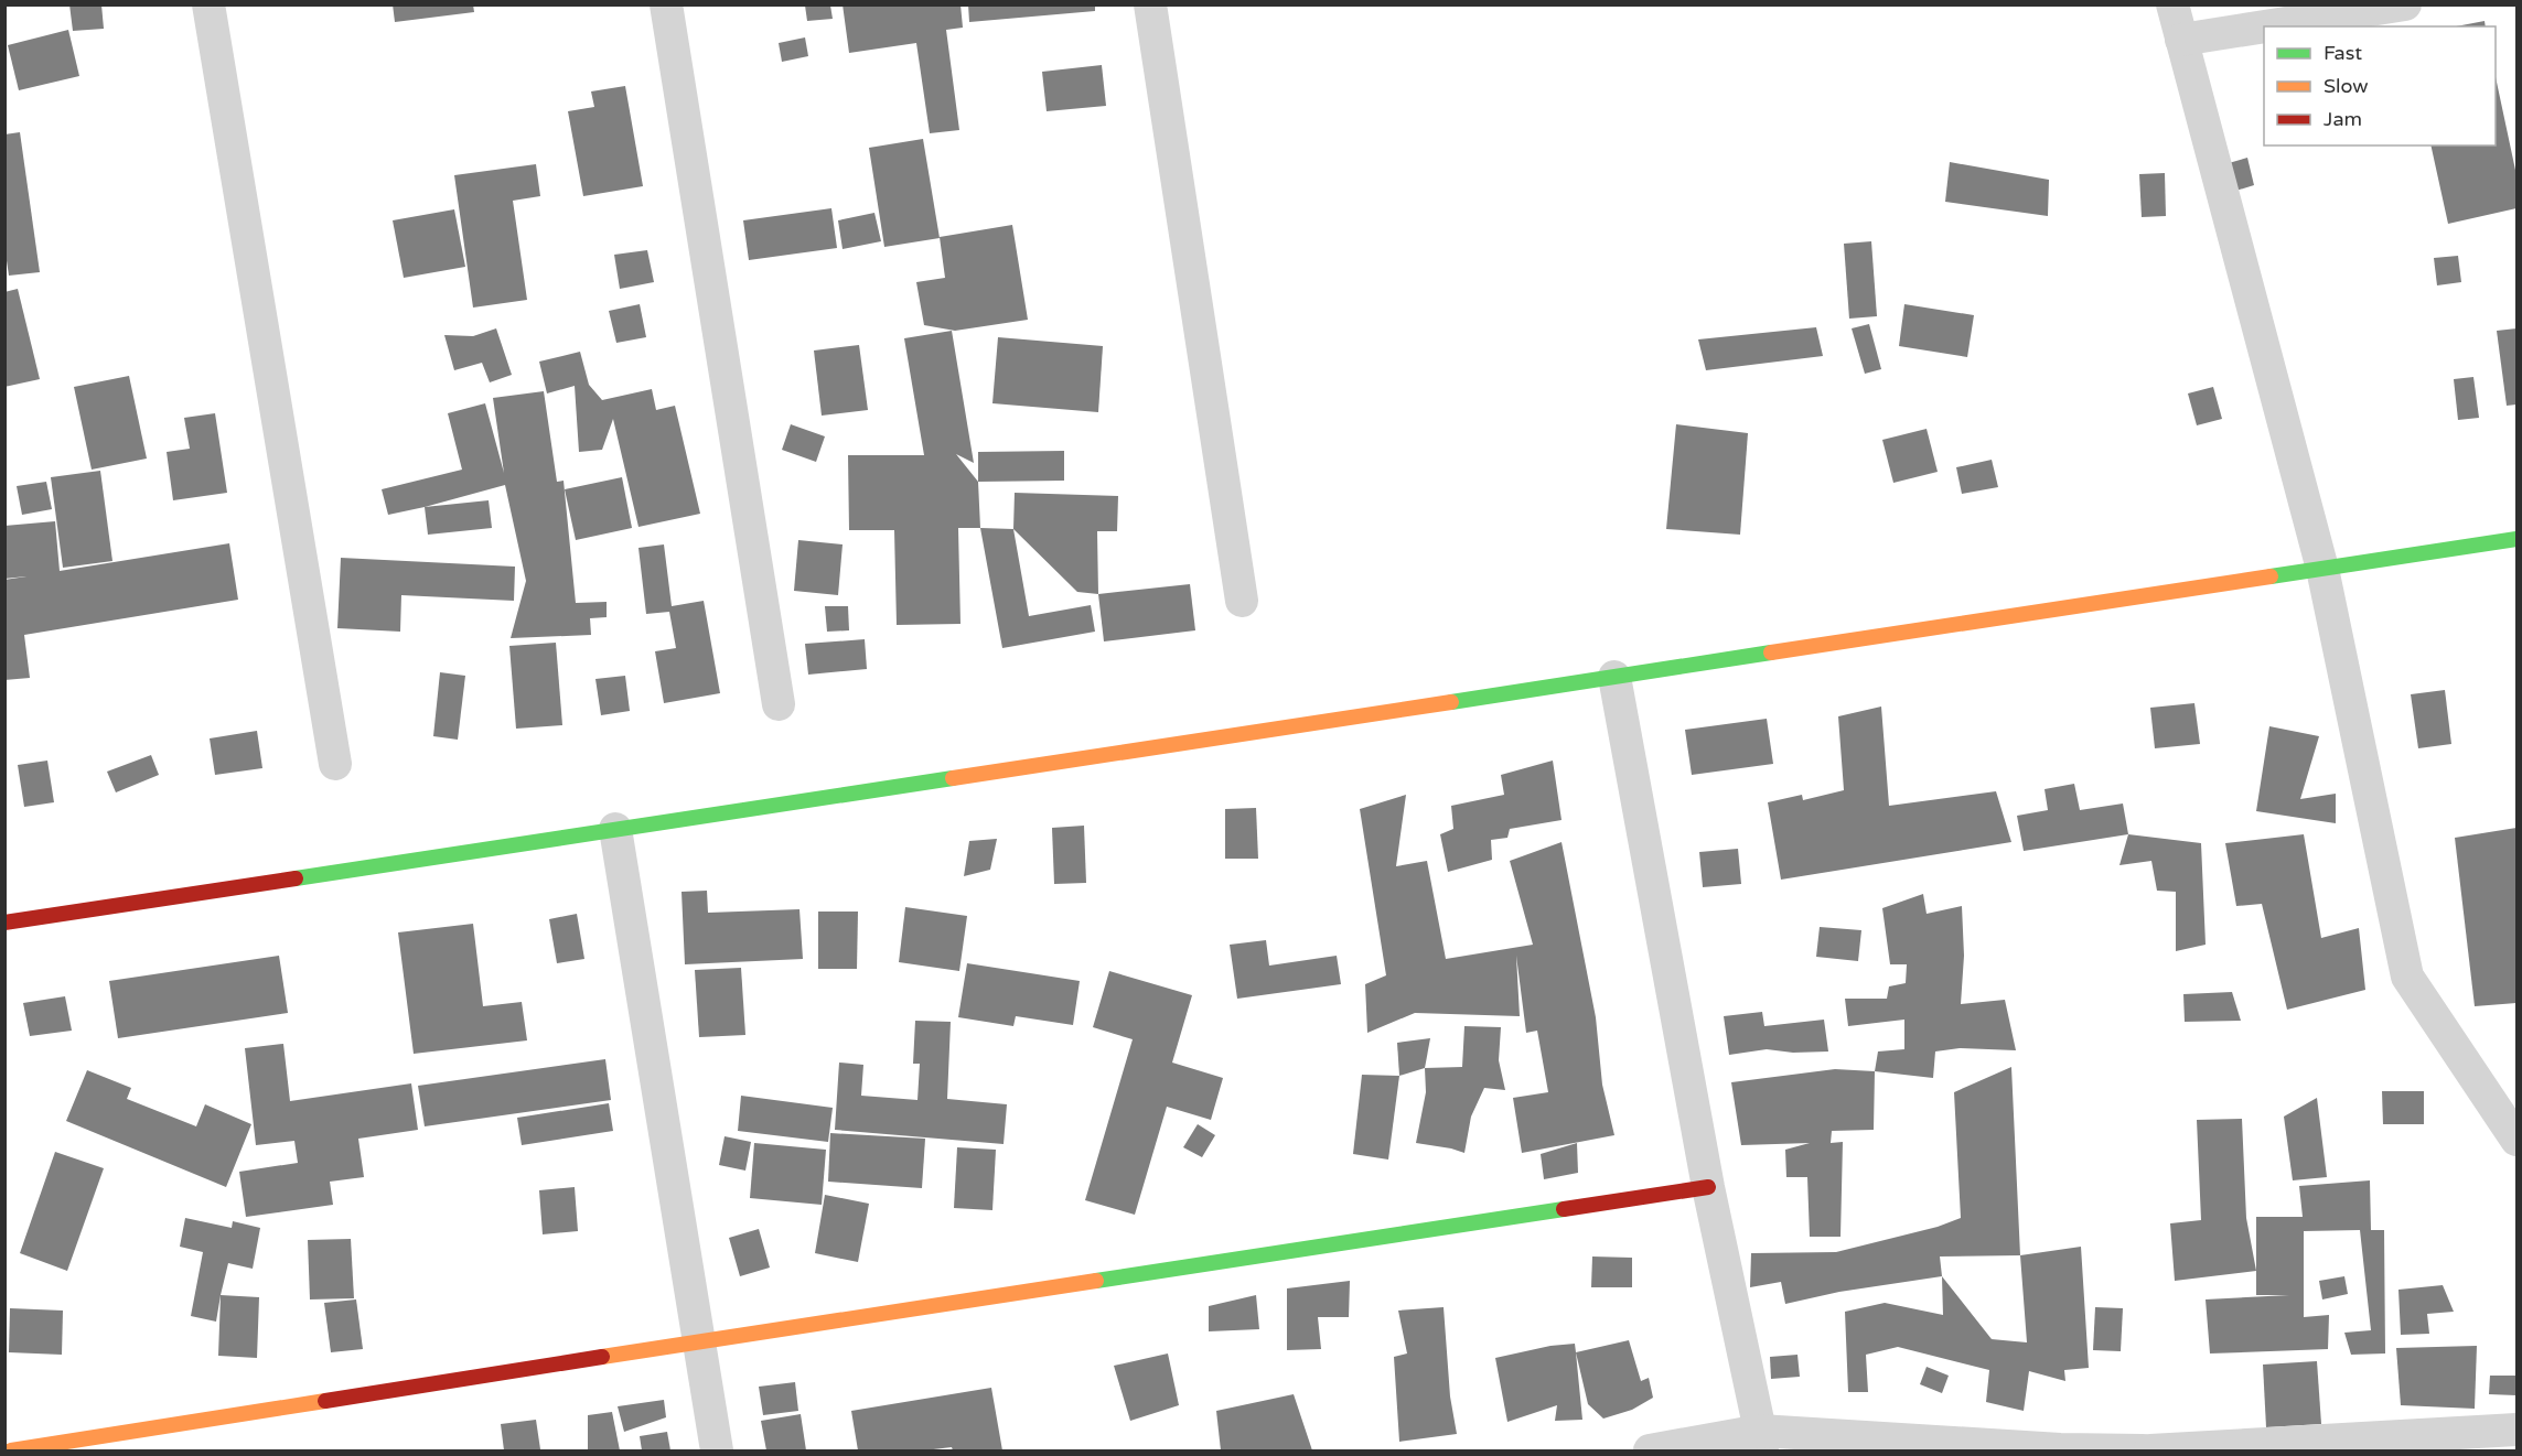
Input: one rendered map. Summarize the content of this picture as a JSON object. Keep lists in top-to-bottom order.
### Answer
{
  "legend": ["Fast", "Slow", "Jam"]
}
